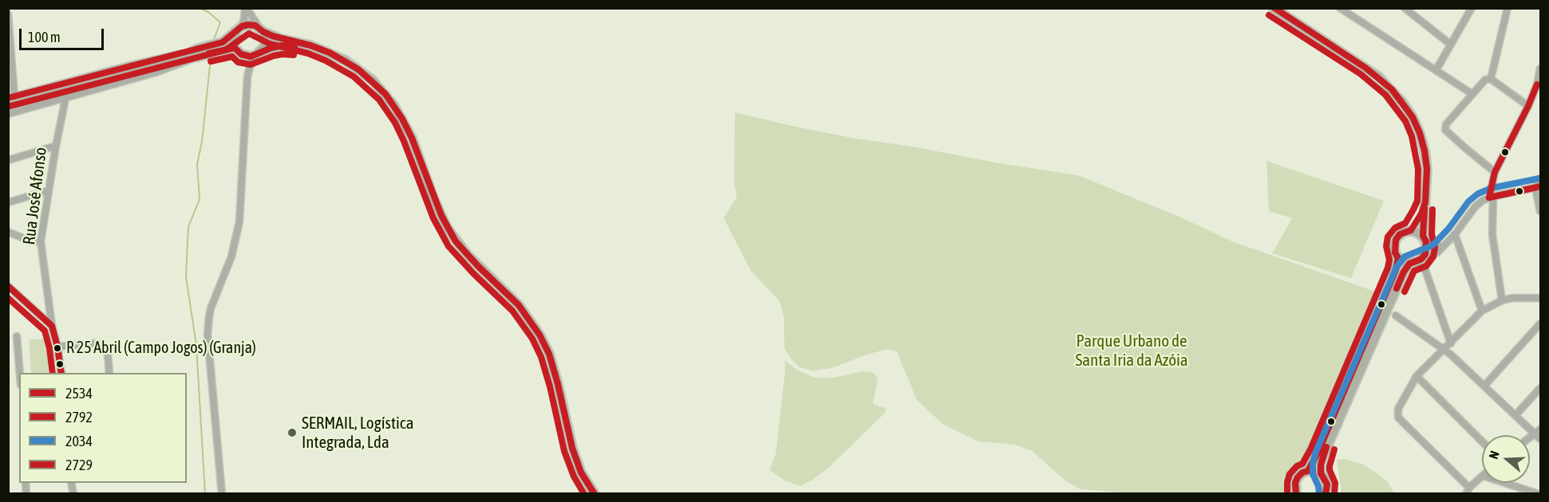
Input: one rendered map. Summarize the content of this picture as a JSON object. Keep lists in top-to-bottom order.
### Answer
{
  "streets": {
    "street": ["Rua José Afonso"]
  },
  "parks": ["Parque Urbano de Santa Iria da Azóia"],
  "places": ["R 25 Abril (Campo Jogos) (Granja)", "SERMAIL, Logística Integrada, Lda"],
  "lines": [
    "transit line 2534",
    "transit line 2792",
    "transit line 2729",
    "transit line 2034"
  ],
  "legend": [
    "2534",
    "2792",
    "2034",
    "2729"
  ],
  "scale_bar": "100 m",
  "north": "left"
}
